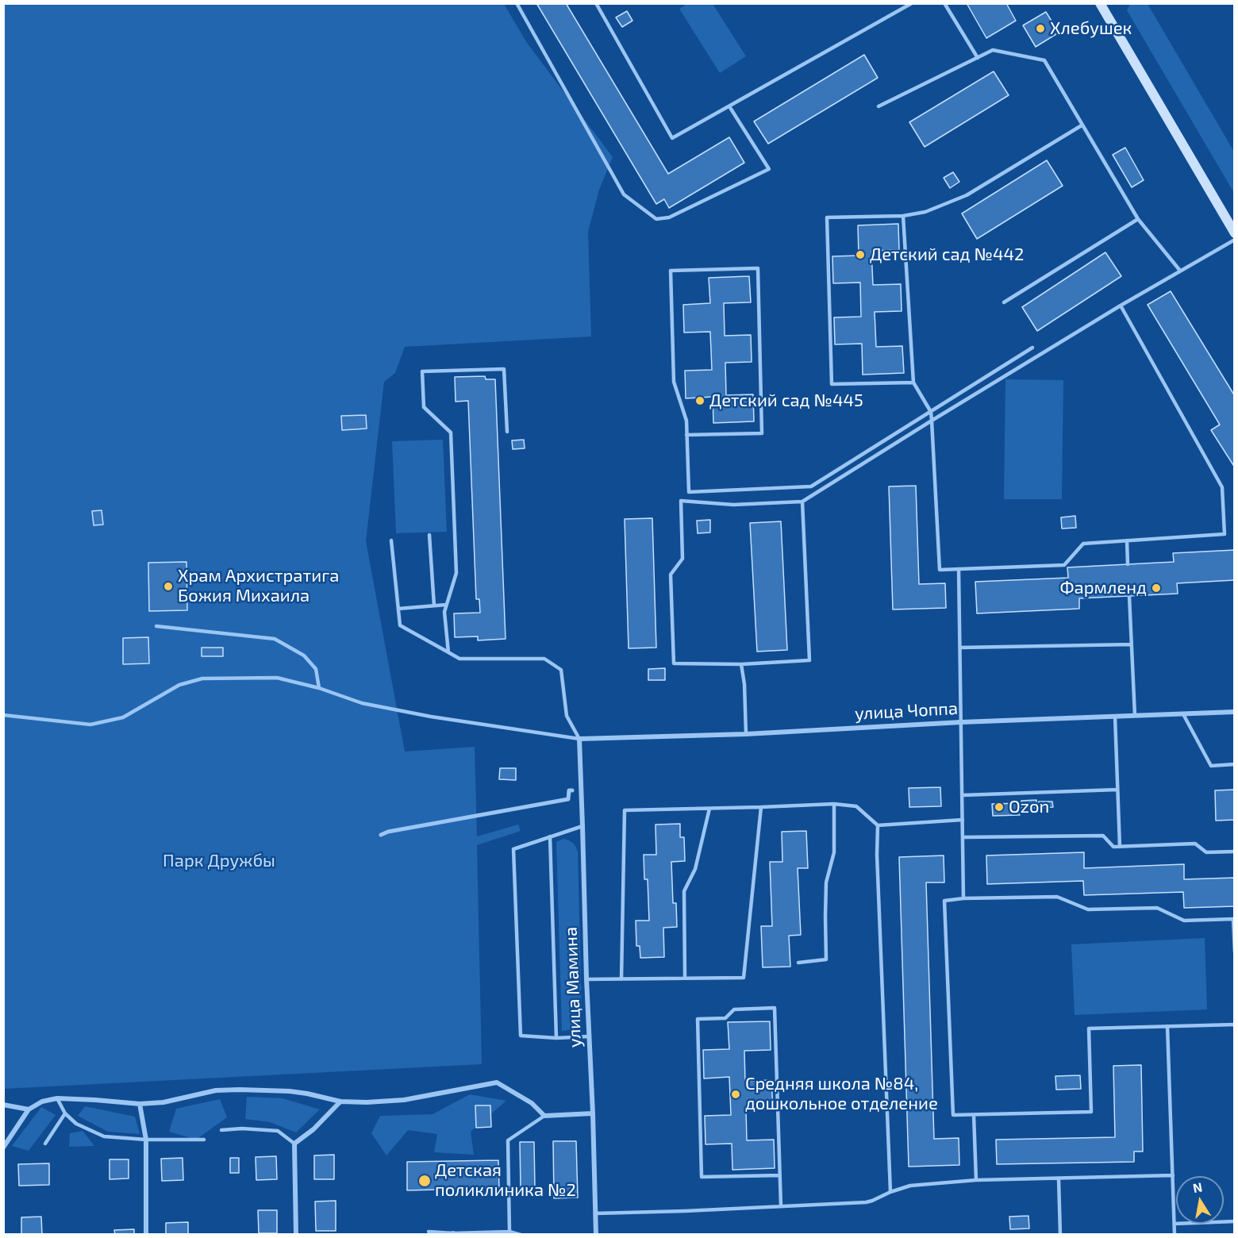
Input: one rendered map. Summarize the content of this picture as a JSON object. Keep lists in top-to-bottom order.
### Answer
{
  "streets": {
    "street": ["улица Чоппа", "улица Мамина"]
  },
  "crossings": [
    ["улица Чоппа", "улица Мамина"]
  ],
  "parks": ["Парк Дружбы"],
  "places": [
    "Хлебушек",
    "Детский сад №442",
    "Детский сад №445",
    "Храм Архистратига Божия Михаила",
    "Фармленд",
    "Ozon",
    "Средняя школа №84, дошкольное отделение",
    "Детская поликлиника №2"
  ],
  "north": "top"
}
